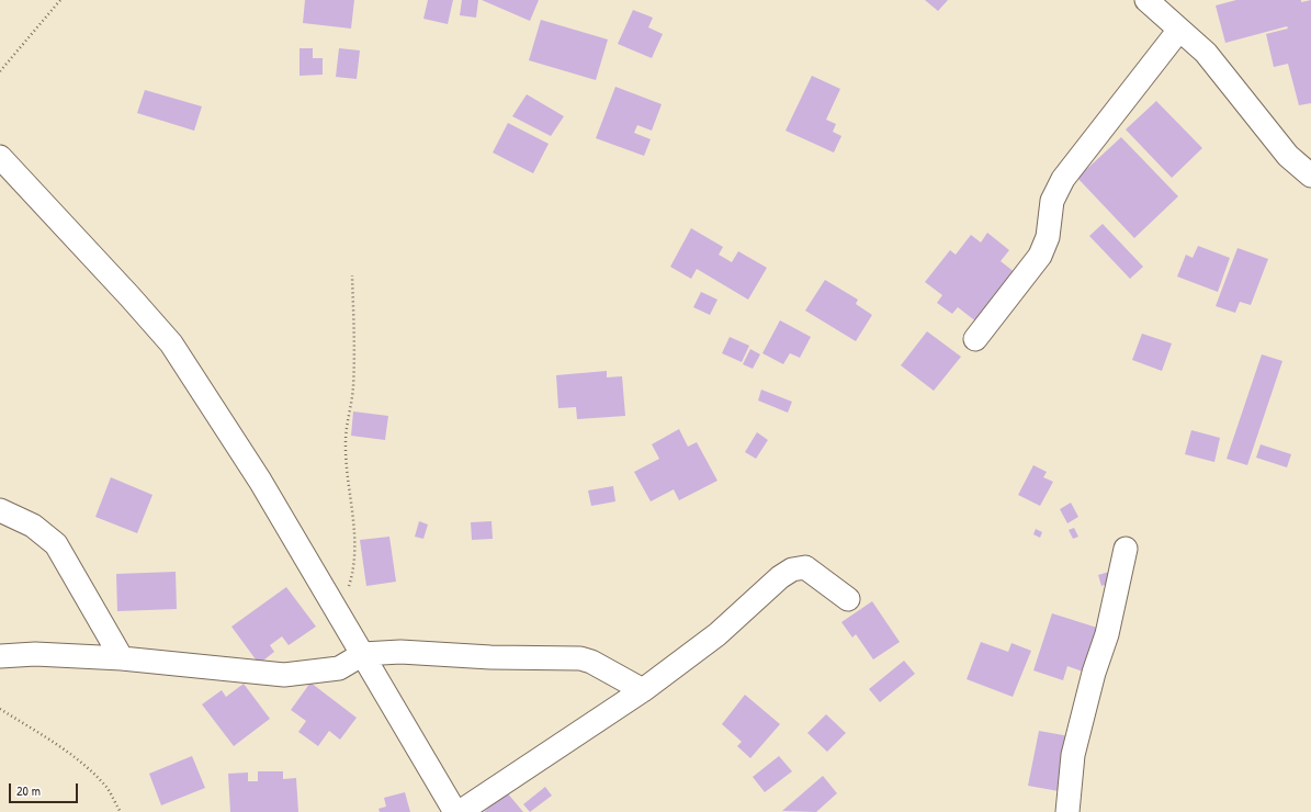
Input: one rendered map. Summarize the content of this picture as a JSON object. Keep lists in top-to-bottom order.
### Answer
{
  "scale_bar": "20 m"
}
